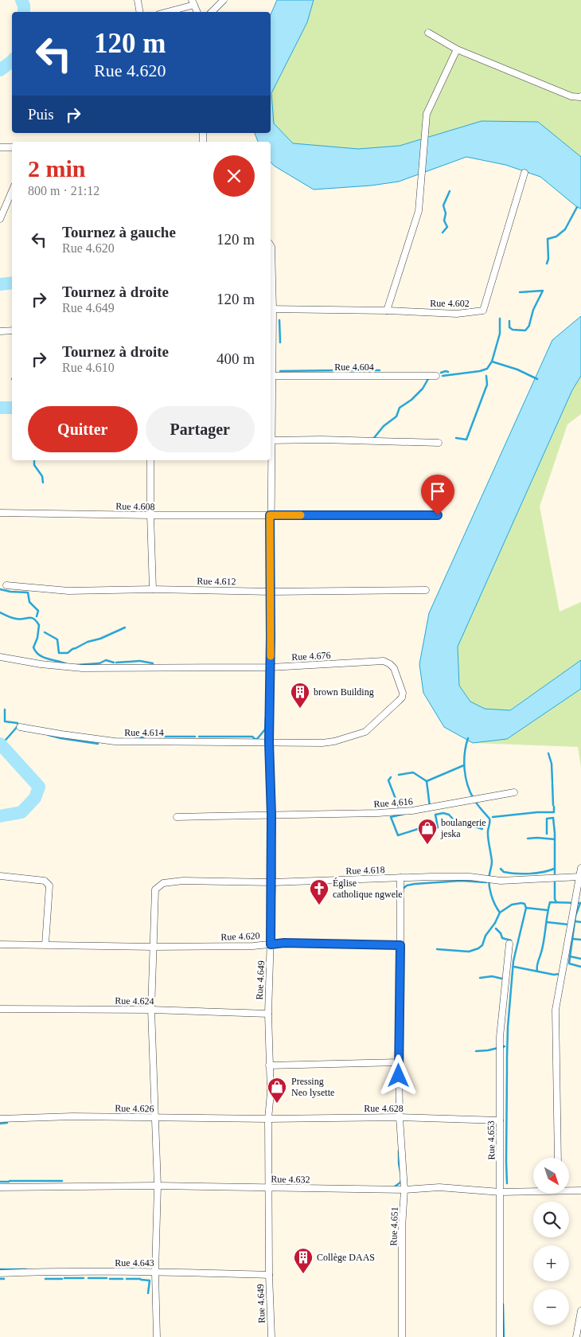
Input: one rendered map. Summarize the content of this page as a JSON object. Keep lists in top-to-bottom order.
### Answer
{
  "streets": {
    "street": [
      "Rue 4.602",
      "Rue 4.604",
      "Rue 4.608",
      "Rue 4.612",
      "Rue 4.676",
      "Rue 4.614",
      "Rue 4.616",
      "Rue 4.618",
      "Rue 4.620",
      "Rue 4.649",
      "Rue 4.624",
      "Rue 4.626",
      "Rue 4.628",
      "Rue 4.653",
      "Rue 4.632",
      "Rue 4.651",
      "Rue 4.643"
    ]
  },
  "crossings": [
    ["Rue 4.602", "Rue 4.649"],
    ["Rue 4.604", "Rue 4.649"],
    ["Rue 4.608", "Rue 4.649"],
    ["Rue 4.612", "Rue 4.649"],
    ["Rue 4.676", "Rue 4.614"],
    ["Rue 4.676", "Rue 4.649"],
    ["Rue 4.614", "Rue 4.649"],
    ["Rue 4.616", "Rue 4.649"],
    ["Rue 4.618", "Rue 4.620"],
    ["Rue 4.618", "Rue 4.649"],
    ["Rue 4.618", "Rue 4.624"],
    ["Rue 4.618", "Rue 4.626"],
    ["Rue 4.618", "Rue 4.632"],
    ["Rue 4.618", "Rue 4.643"],
    ["Rue 4.620", "Rue 4.649"],
    ["Rue 4.649", "Rue 4.624"],
    ["Rue 4.649", "Rue 4.626"],
    ["Rue 4.649", "Rue 4.628"],
    ["Rue 4.649", "Rue 4.632"],
    ["Rue 4.649", "Rue 4.643"],
    ["Rue 4.626", "Rue 4.628"],
    ["Rue 4.628", "Rue 4.653"],
    ["Rue 4.628", "Rue 4.651"],
    ["Rue 4.653", "Rue 4.632"],
    ["Rue 4.632", "Rue 4.651"]
  ],
  "places": {
    "building": ["brown Building", "Collège DAAS"],
    "shop": ["boulangerie jeska", "Pressing Neo lysette"],
    "church": ["Église catholique ngwele"]
  },
  "north": "bottom right",
  "page": {
    "turn": ["120 m", "Rue 4.620"],
    "then": "Puis",
    "heading": ["2 min", "800 m · 21:12"],
    "list": [
      {
        "name": "Tournez à gauche",
        "note": "Rue 4.620",
        "value": "120 m"
      },
      {
        "name": "Tournez à droite",
        "note": "Rue 4.649",
        "value": "120 m"
      },
      {
        "name": "Tournez à droite",
        "note": "Rue 4.610",
        "value": "400 m"
      }
    ],
    "buttons": ["Quitter", "Partager"],
    "map_buttons": ["+", "−"]
  }
}
